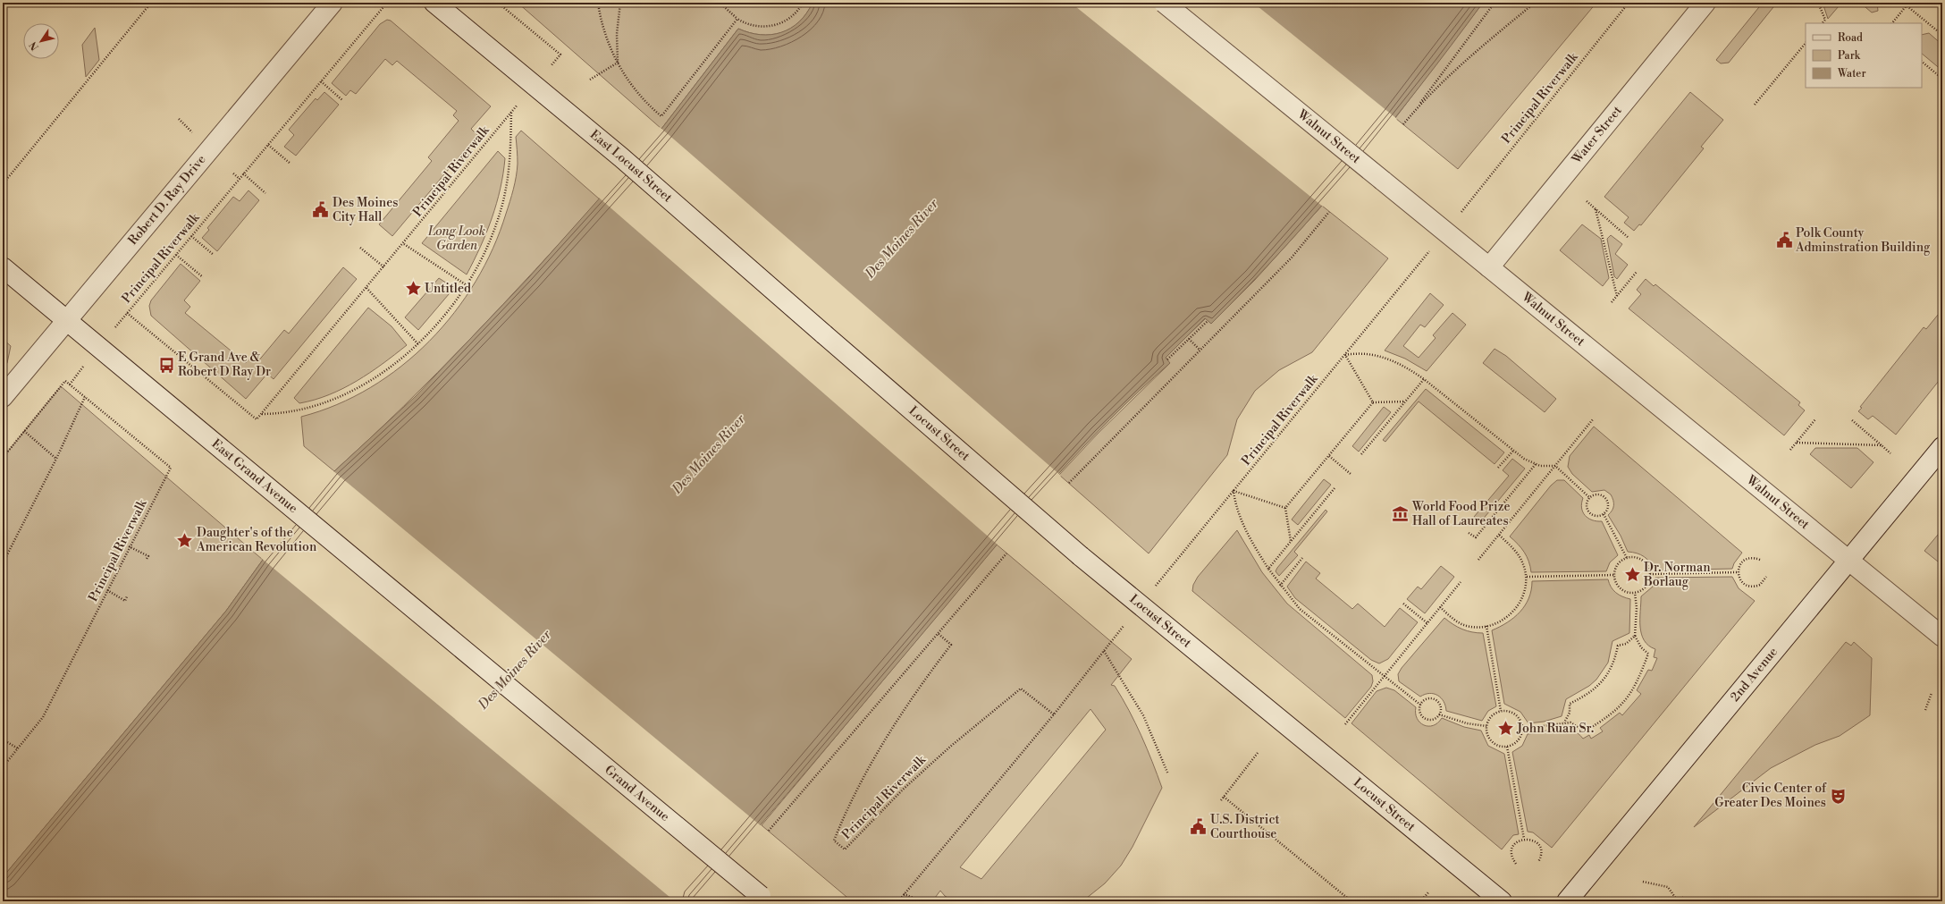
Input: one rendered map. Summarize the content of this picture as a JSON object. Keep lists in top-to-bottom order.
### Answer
{
  "streets": {
    "main road": [
      "Water Street",
      "Walnut Street",
      "East Locust Street",
      "Robert D. Ray Drive",
      "Locust Street",
      "East Grand Avenue",
      "2nd Avenue",
      "Grand Avenue"
    ],
    "path": ["Principal Riverwalk"]
  },
  "crossings": [
    ["Water Street", "Walnut Street"],
    ["Walnut Street", "2nd Avenue"],
    ["East Locust Street", "Locust Street"],
    ["Robert D. Ray Drive", "East Grand Avenue"],
    ["East Grand Avenue", "Grand Avenue"]
  ],
  "water": ["Des Moines River"],
  "parks": ["Long Look Garden"],
  "places": {
    "public building": ["Des Moines City Hall", "Polk County Adminstration Building", "U.S. District Courthouse"],
    "place": [
      "Untitled",
      "Daughter's of the American Revolution",
      "Dr. Norman Borlaug",
      "John Ruan Sr."
    ],
    "bus stop": ["E Grand Ave & Robert D Ray Dr"],
    "museum": ["World Food Prize Hall of Laureates"],
    "theatre": ["Civic Center of Greater Des Moines"]
  },
  "legend": ["Road", "Park", "Water"],
  "north": "bottom left"
}
